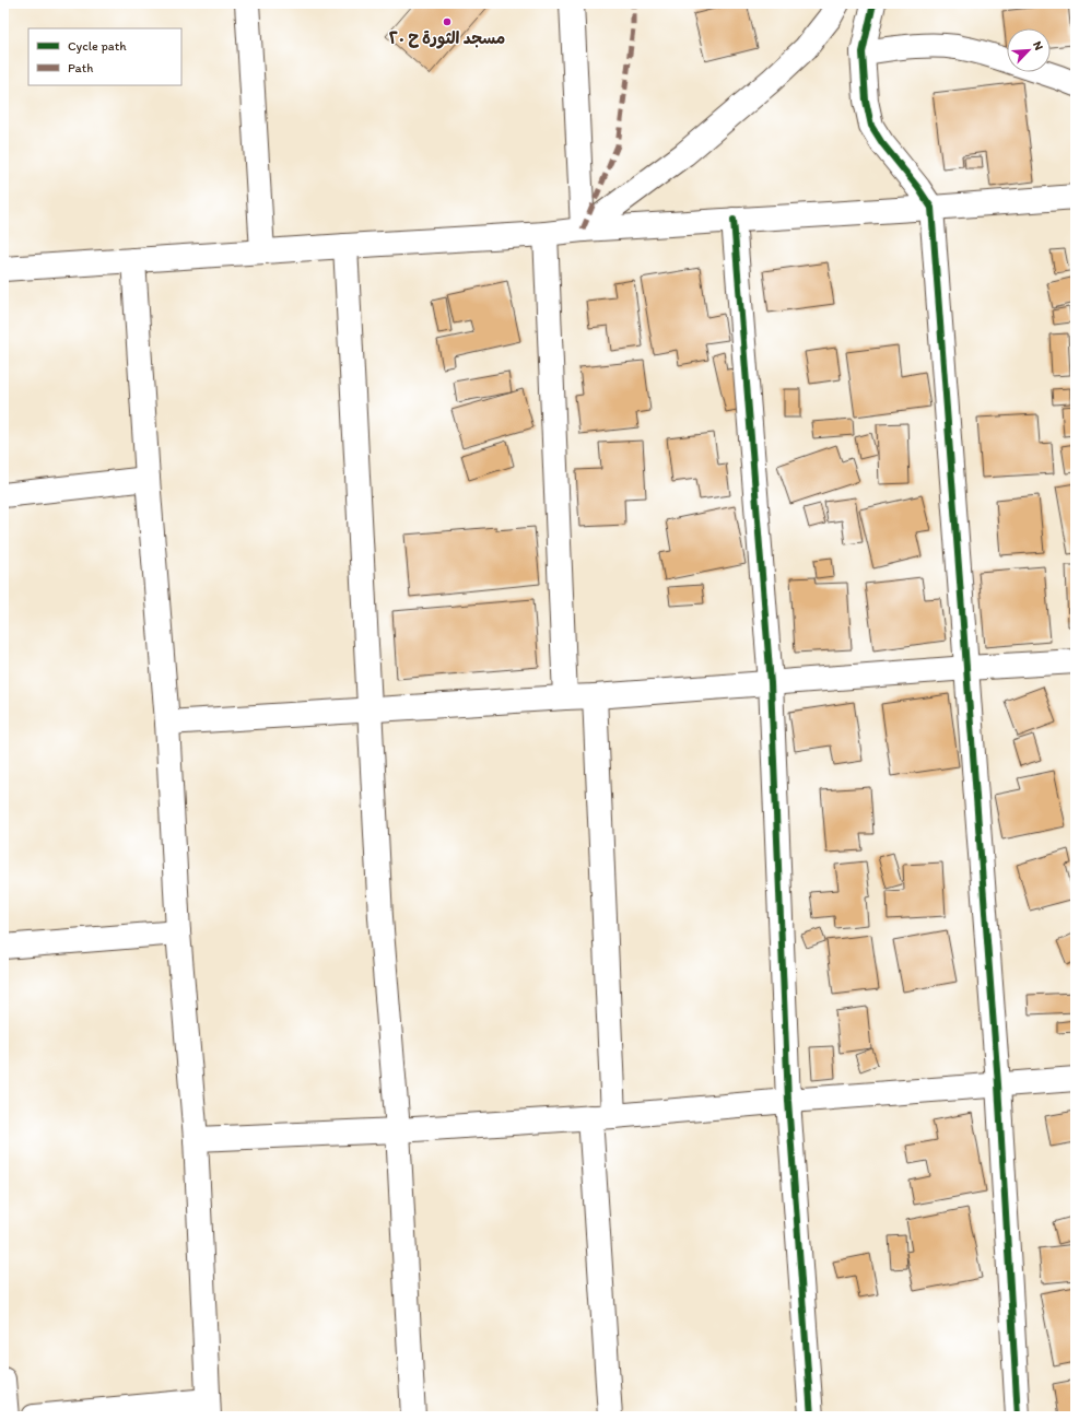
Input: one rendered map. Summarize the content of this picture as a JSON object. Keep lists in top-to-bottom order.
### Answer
{
  "places": ["مسجد الثورة ح ٢٠"],
  "legend": ["Cycle path", "Path"],
  "north": "top right"
}
